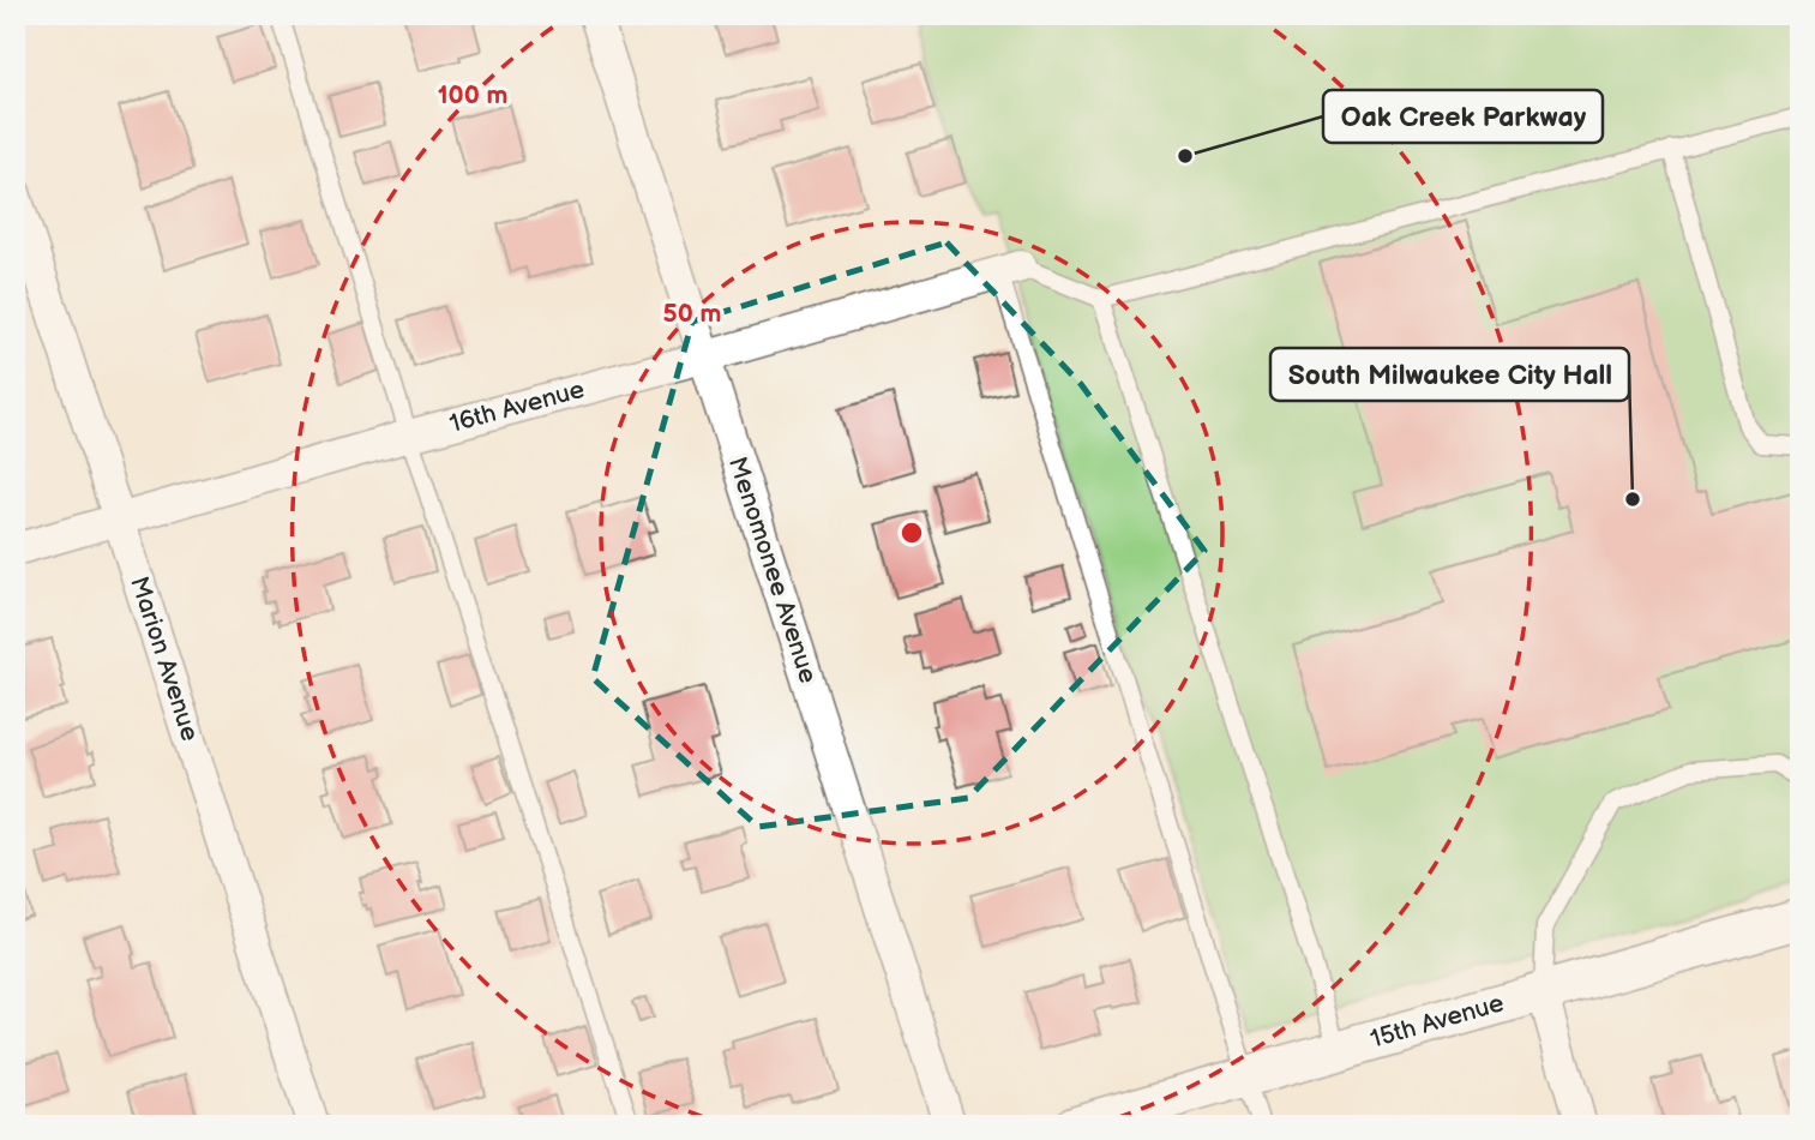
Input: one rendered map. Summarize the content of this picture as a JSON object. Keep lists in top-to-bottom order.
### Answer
{
  "streets": {
    "street": [
      "16th Avenue",
      "Menomonee Avenue",
      "Marion Avenue",
      "15th Avenue"
    ]
  },
  "crossings": [
    ["16th Avenue", "Menomonee Avenue"],
    ["16th Avenue", "Marion Avenue"]
  ],
  "places": ["Oak Creek Parkway", "South Milwaukee City Hall"],
  "rings": ["100 m", "50 m"]
}
